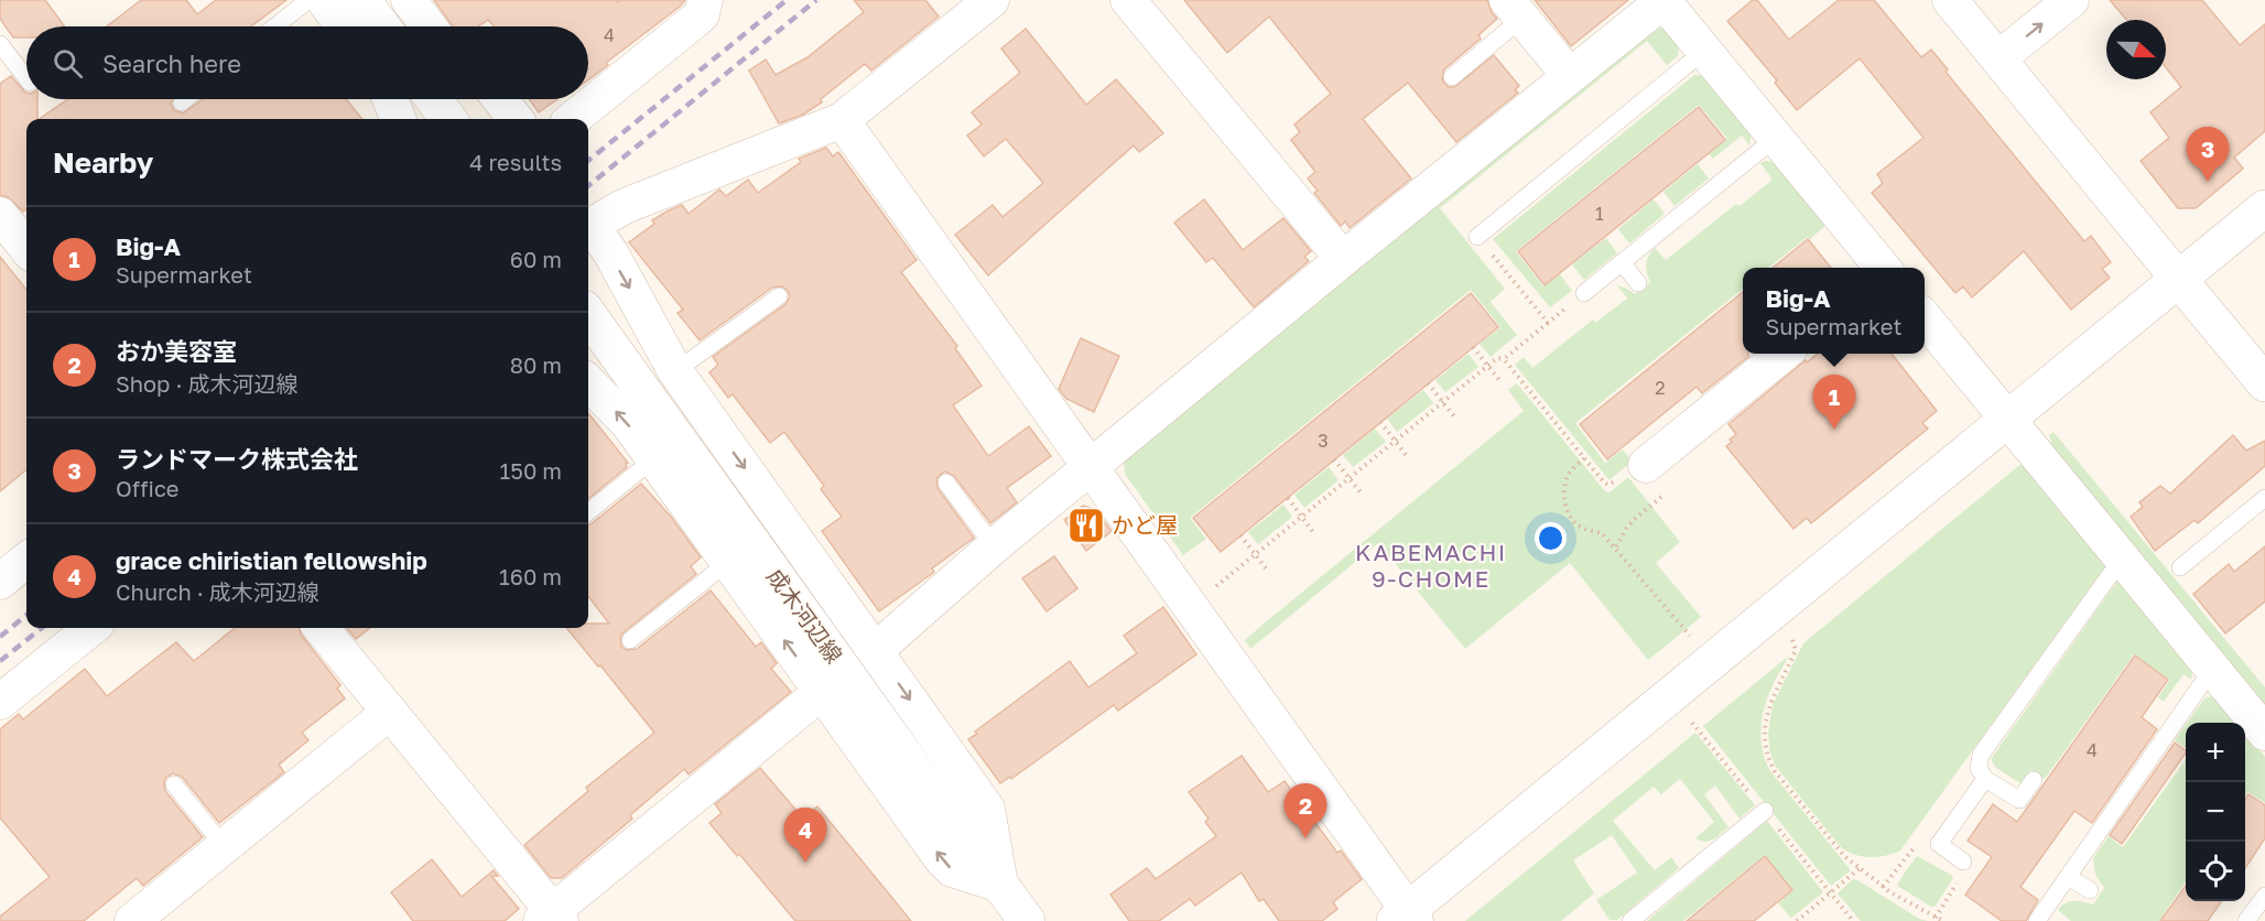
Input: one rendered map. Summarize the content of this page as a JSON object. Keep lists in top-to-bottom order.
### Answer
{
  "streets": {
    "street": ["成木河辺線"]
  },
  "districts": ["KABEMACHI 9-CHOME"],
  "places": {
    "restaurant": ["かど屋"]
  },
  "house_numbers": [
    "4",
    "1",
    "2",
    "3",
    "4"
  ],
  "north": "right",
  "page": {
    "search": "Search here",
    "heading": ["Nearby", "4 results"],
    "pins": [
      "3",
      "1",
      "2",
      "4"
    ],
    "list": [
      {
        "mark": "1",
        "name": "Big-A",
        "note": "Supermarket",
        "value": "60 m"
      },
      {
        "mark": "2",
        "name": "おか美容室",
        "note": "Shop · 成木河辺線",
        "value": "80 m"
      },
      {
        "mark": "3",
        "name": "ランドマーク株式会社",
        "note": "Office",
        "value": "150 m"
      },
      {
        "mark": "4",
        "name": "grace chiristian fellowship",
        "note": "Church · 成木河辺線",
        "value": "160 m"
      }
    ],
    "popup": ["Big-A", "Supermarket"],
    "map_buttons": ["+", "−"]
  }
}
